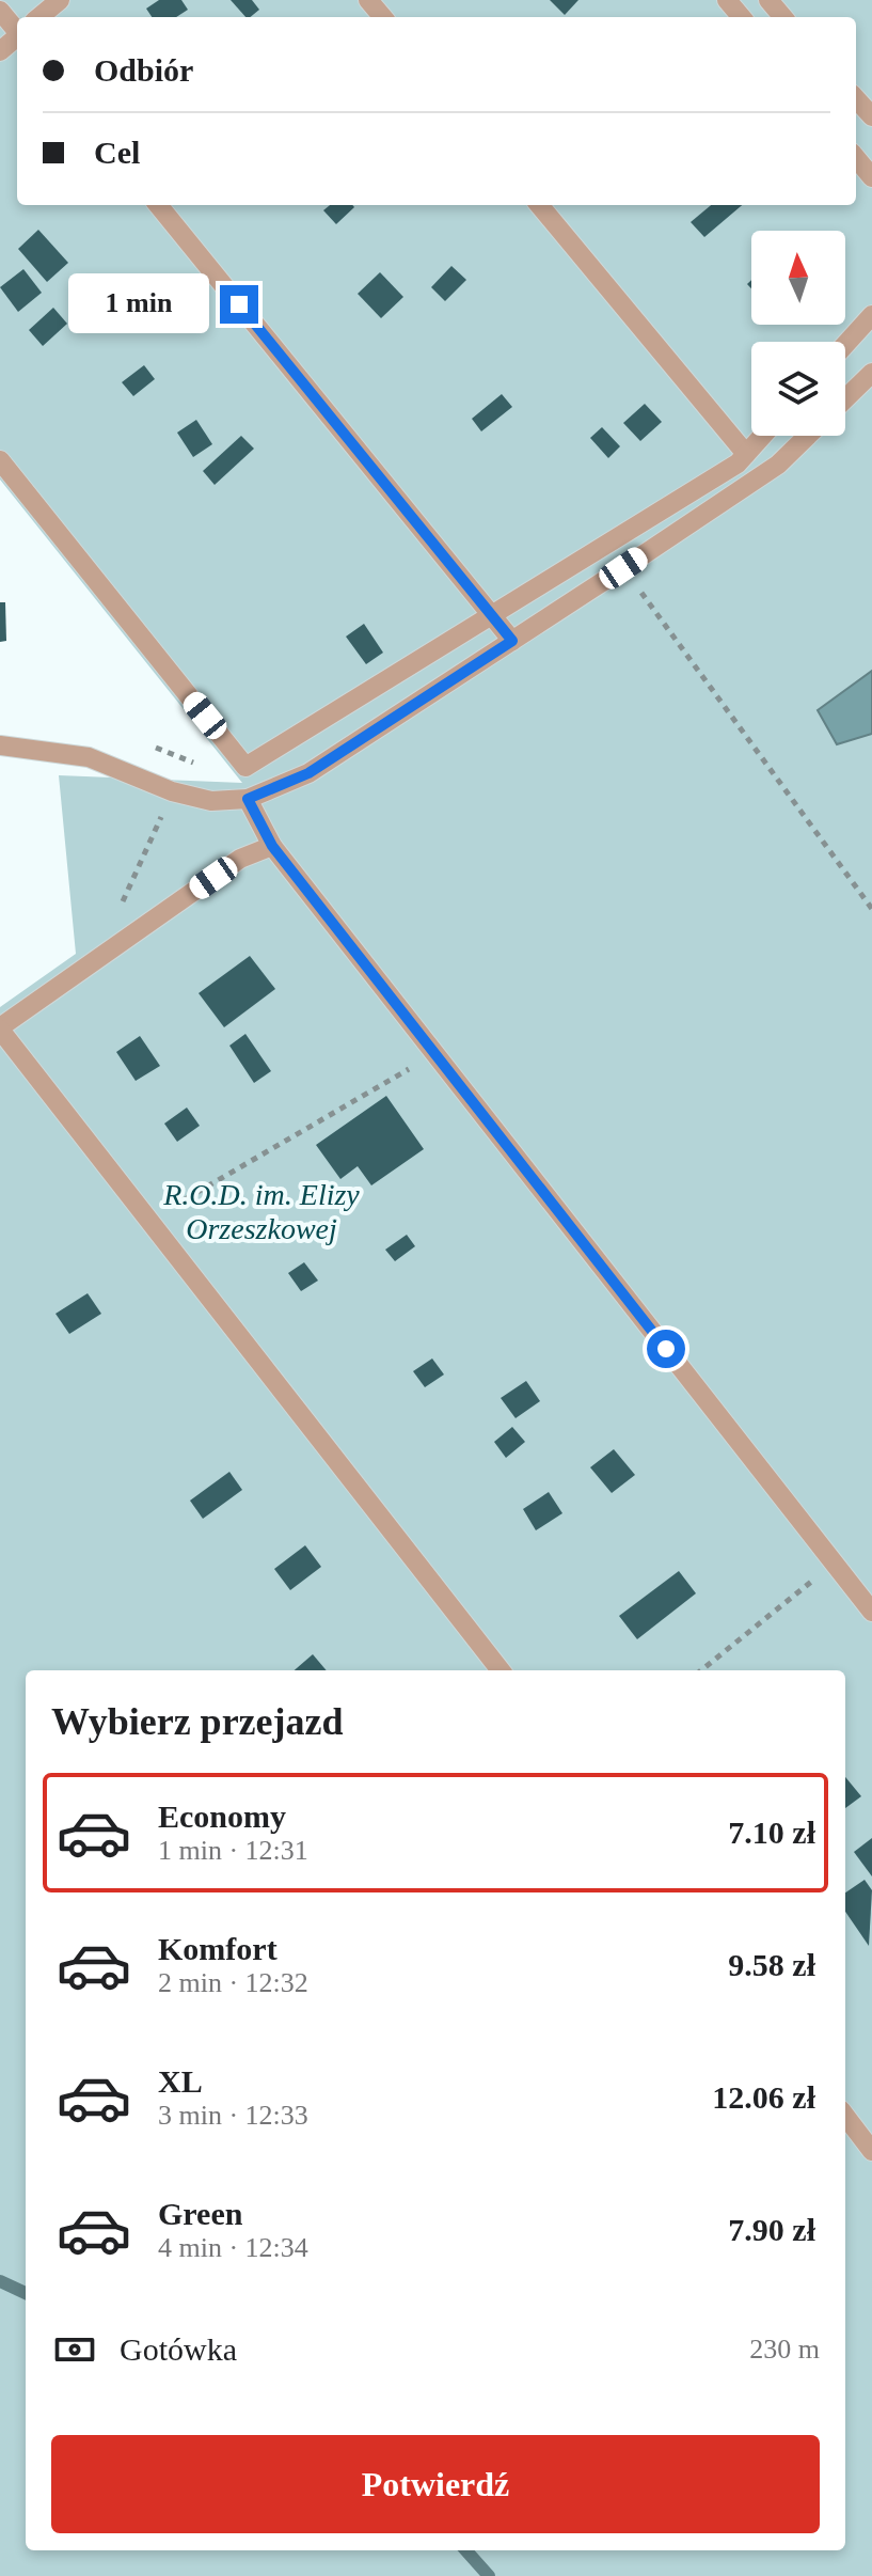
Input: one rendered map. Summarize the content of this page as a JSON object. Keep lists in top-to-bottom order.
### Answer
{
  "parks": ["R.O.D. im. Elizy Orzeszkowej"],
  "north": "top",
  "page": {
    "banner": ["Odbiór", "Cel"],
    "bubble": "1 min",
    "heading": "Wybierz przejazd",
    "list": [
      {
        "name": "Economy",
        "note": "1 min · 12:31",
        "value": "7.10 zł"
      },
      {
        "name": "Komfort",
        "note": "2 min · 12:32",
        "value": "9.58 zł"
      },
      {
        "name": "XL",
        "note": "3 min · 12:33",
        "value": "12.06 zł"
      },
      {
        "name": "Green",
        "note": "4 min · 12:34",
        "value": "7.90 zł"
      }
    ],
    "pay": ["Gotówka", "230 m"],
    "buttons": "Potwierdź"
  }
}
